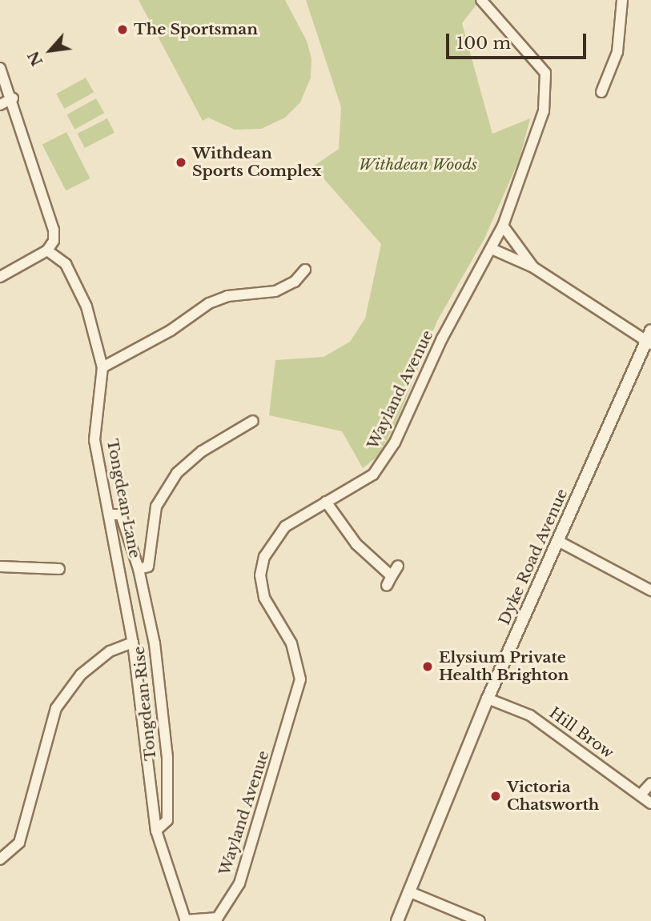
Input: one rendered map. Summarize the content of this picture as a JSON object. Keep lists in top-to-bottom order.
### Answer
{
  "streets": {
    "street": [
      "Wayland Avenue",
      "Tongdean Lane",
      "Dyke Road Avenue",
      "Tongdean Rise",
      "Hill Brow"
    ]
  },
  "crossings": [
    ["Tongdean Lane", "Tongdean Rise"],
    ["Dyke Road Avenue", "Hill Brow"]
  ],
  "parks": ["Withdean Woods"],
  "places": [
    "The Sportsman",
    "Withdean Sports Complex",
    "Elysium Private Health Brighton",
    "Victoria Chatsworth"
  ],
  "scale_bar": "100 m",
  "north": "bottom left"
}
